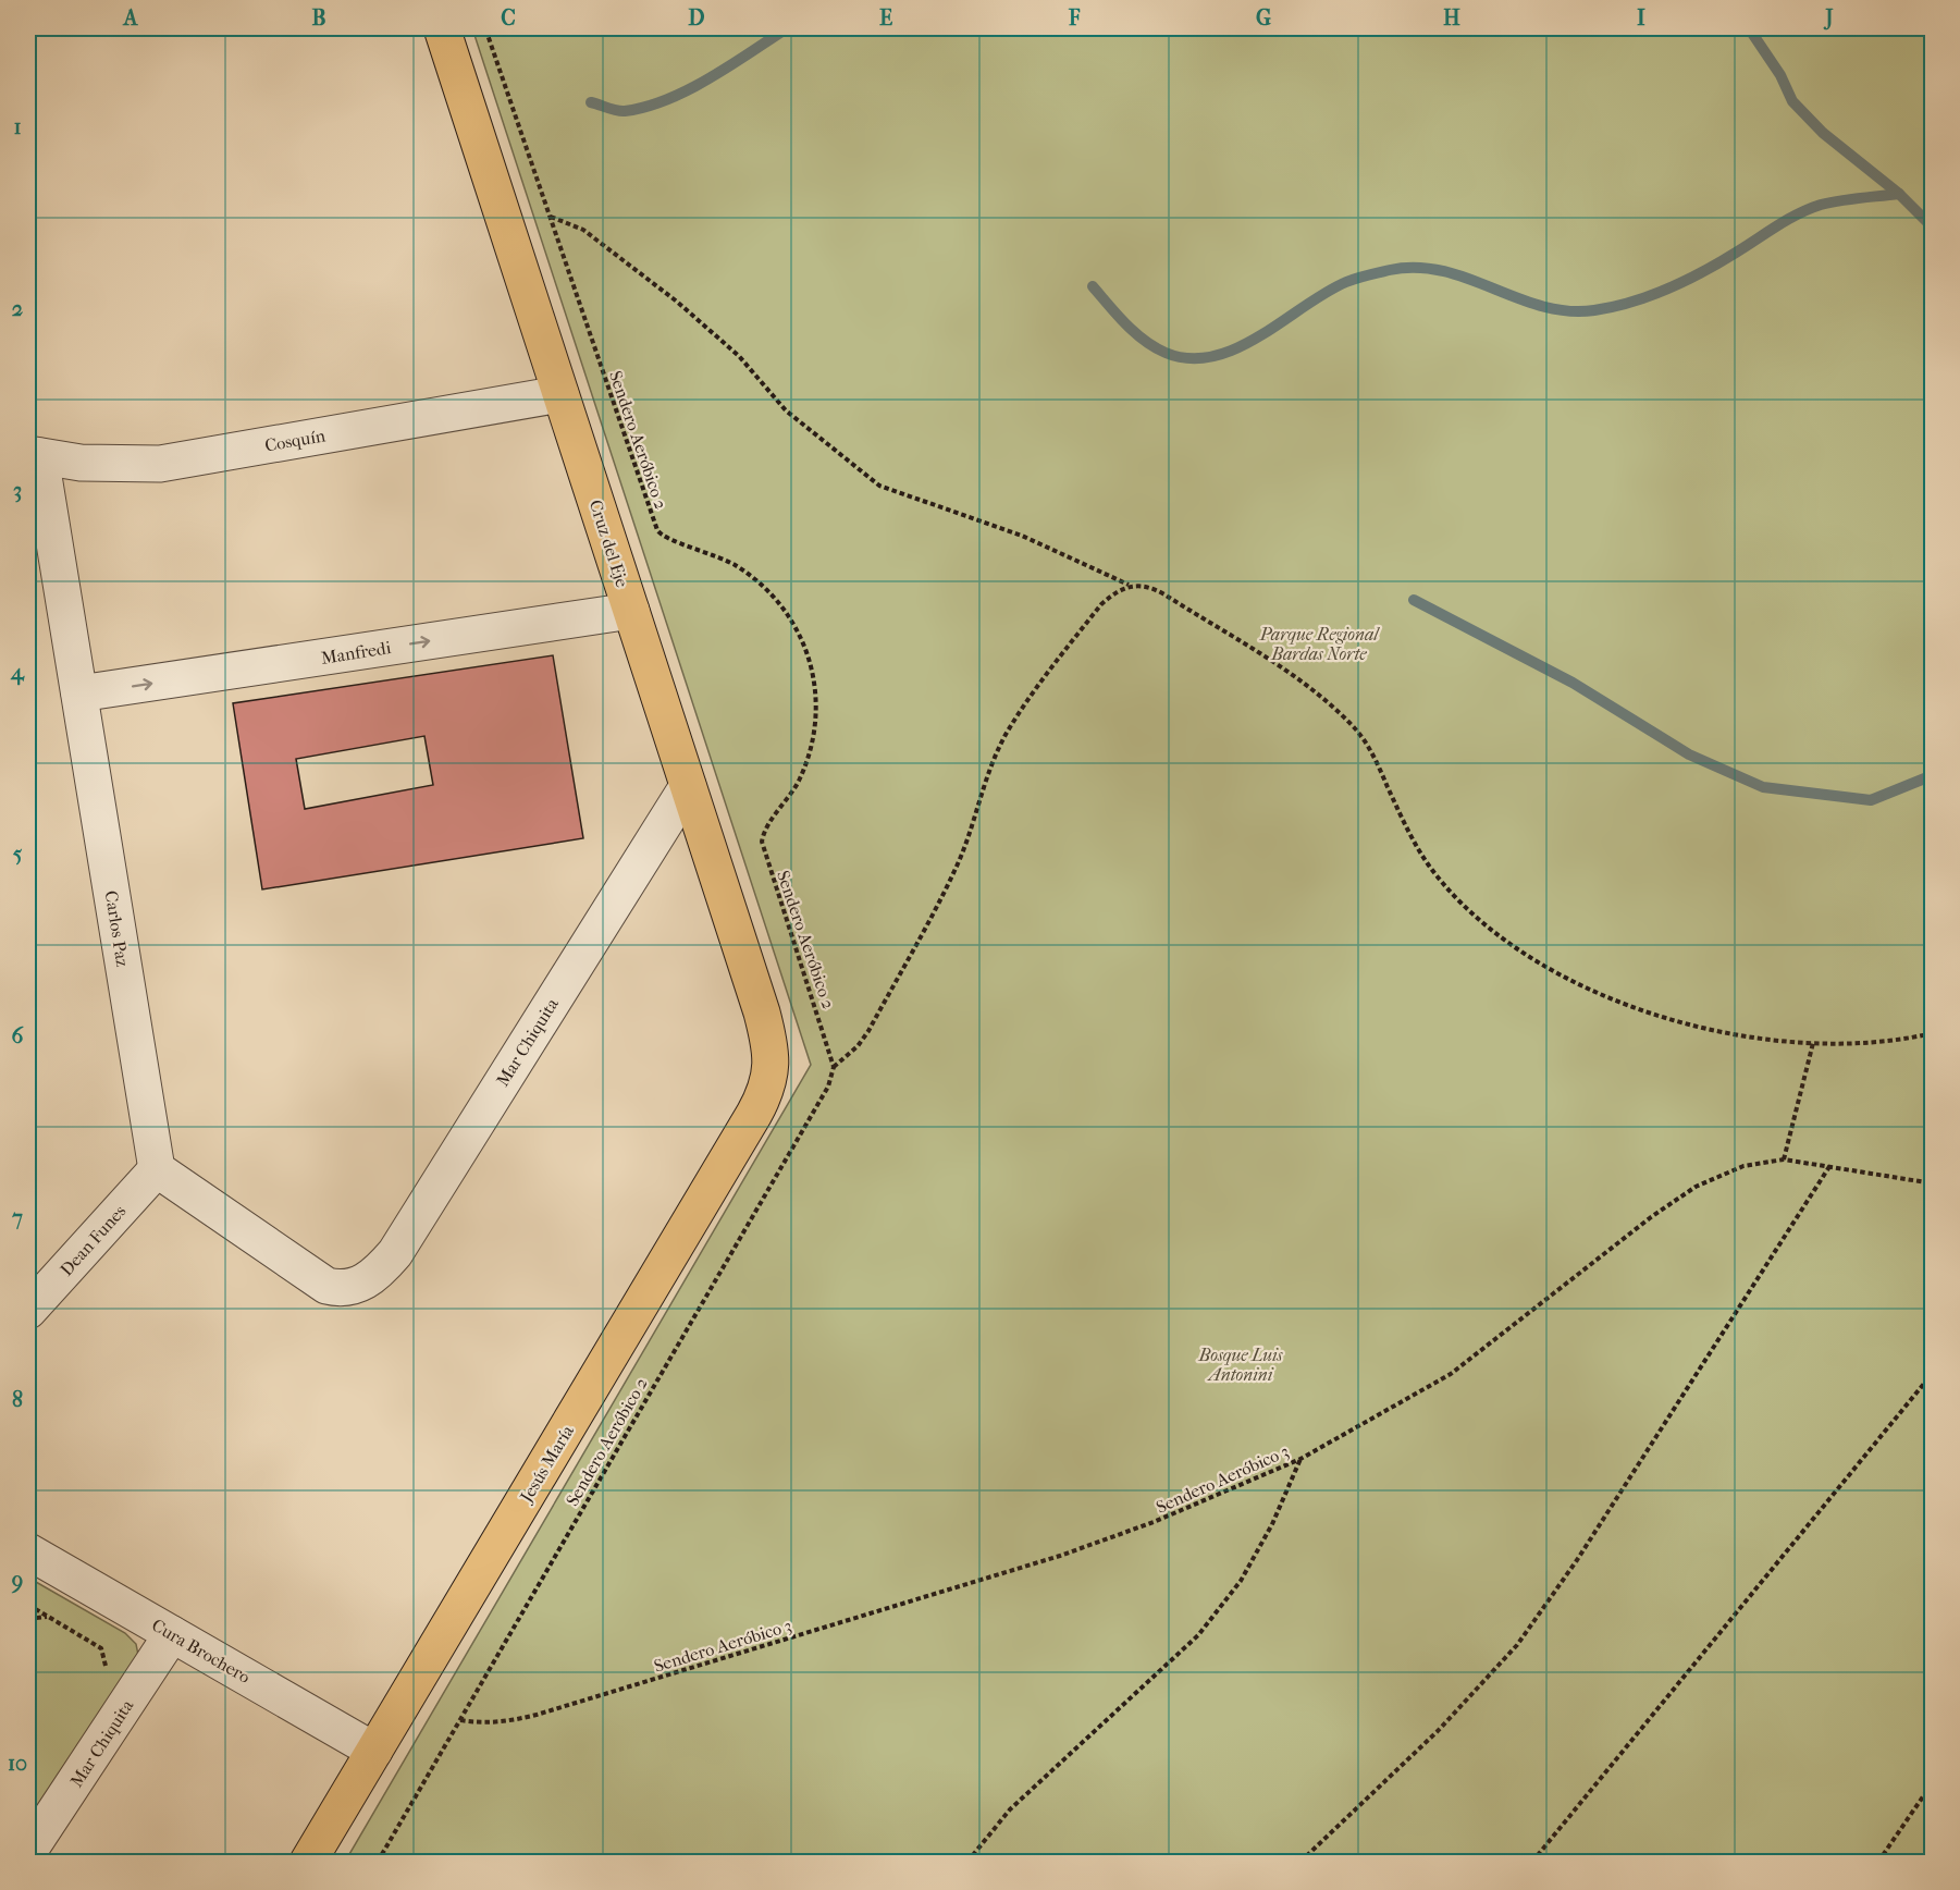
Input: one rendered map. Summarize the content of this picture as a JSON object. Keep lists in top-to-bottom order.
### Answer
{
  "streets": {
    "main road": ["Cruz del Eje", "Jesús María"],
    "street": [
      "Cosquín",
      "Manfredi",
      "Carlos Paz",
      "Mar Chiquita",
      "Dean Funes",
      "Cura Brochero"
    ],
    "path": ["Sendero Aeróbico 2", "Sendero Aeróbico 3"]
  },
  "crossings": [
    ["Cosquín", "Cruz del Eje"],
    ["Cosquín", "Carlos Paz"],
    ["Sendero Aeróbico 2", "Sendero Aeróbico 3"],
    ["Cruz del Eje", "Manfredi"],
    ["Cruz del Eje", "Mar Chiquita"],
    ["Cruz del Eje", "Jesús María"],
    ["Manfredi", "Carlos Paz"],
    ["Carlos Paz", "Mar Chiquita"],
    ["Carlos Paz", "Dean Funes"],
    ["Mar Chiquita", "Dean Funes"],
    ["Mar Chiquita", "Cura Brochero"],
    ["Jesús María", "Cura Brochero"]
  ],
  "one_way": ["Manfredi"],
  "parks": ["Parque Regional Bardas Norte", "Bosque Luis Antonini"],
  "grid": {
    "columns": [
      "A",
      "B",
      "C",
      "D",
      "E",
      "F",
      "G",
      "H",
      "I",
      "J"
    ],
    "rows": [
      "1",
      "2",
      "3",
      "4",
      "5",
      "6",
      "7",
      "8",
      "9",
      "10"
    ]
  }
}
